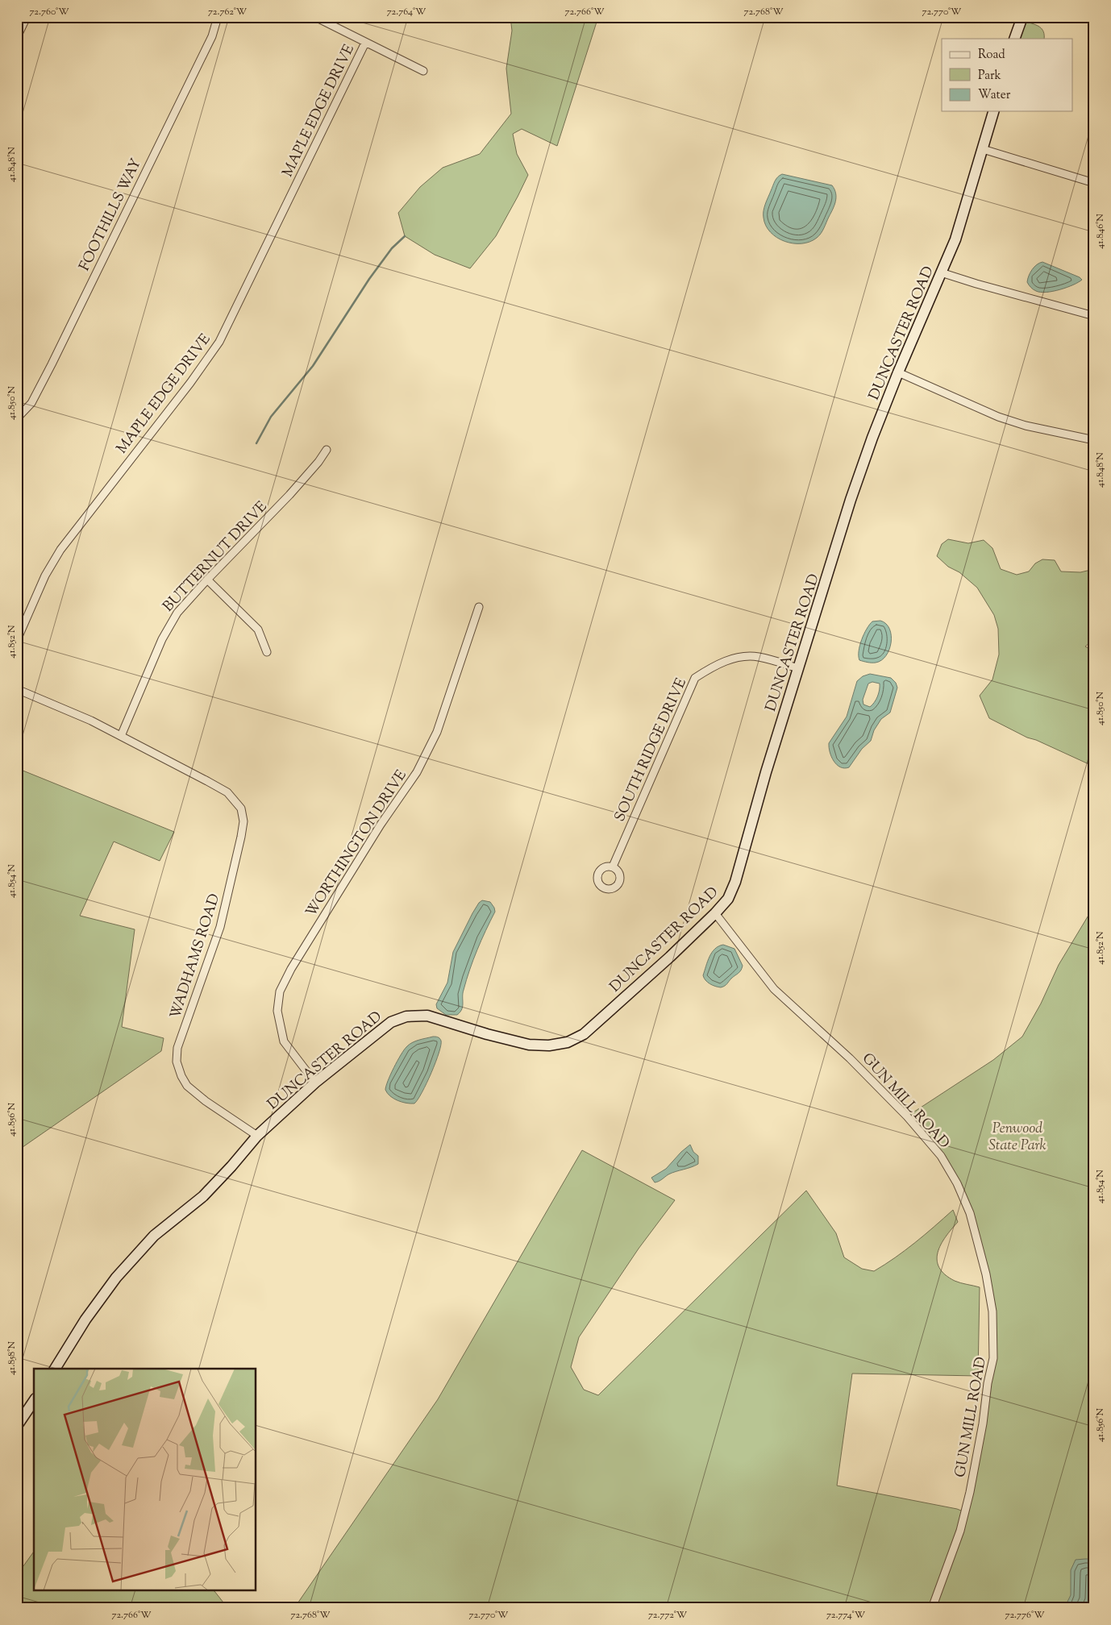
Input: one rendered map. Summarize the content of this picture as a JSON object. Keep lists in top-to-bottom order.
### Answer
{
  "streets": {
    "street": [
      "MAPLE EDGE DRIVE",
      "FOOTHILLS WAY",
      "DUNCASTER ROAD",
      "BUTTERNUT DRIVE",
      "SOUTH RIDGE DRIVE",
      "WORTHINGTON DRIVE",
      "WADHAMS ROAD",
      "GUN MILL ROAD"
    ]
  },
  "crossings": [
    ["DUNCASTER ROAD", "SOUTH RIDGE DRIVE"],
    ["DUNCASTER ROAD", "WORTHINGTON DRIVE"],
    ["DUNCASTER ROAD", "WADHAMS ROAD"],
    ["DUNCASTER ROAD", "GUN MILL ROAD"],
    ["BUTTERNUT DRIVE", "WADHAMS ROAD"]
  ],
  "parks": ["Penwood State Park"],
  "legend": ["Road", "Park", "Water"],
  "coordinates": [
    "72.760°W",
    "72.762°W",
    "72.764°W",
    "72.766°W",
    "72.768°W",
    "72.770°W",
    "41.848°N",
    "41.846°N",
    "41.850°N",
    "41.852°N",
    "41.854°N",
    "41.856°N",
    "41.858°N",
    "72.772°W",
    "72.774°W",
    "72.776°W"
  ]
}
